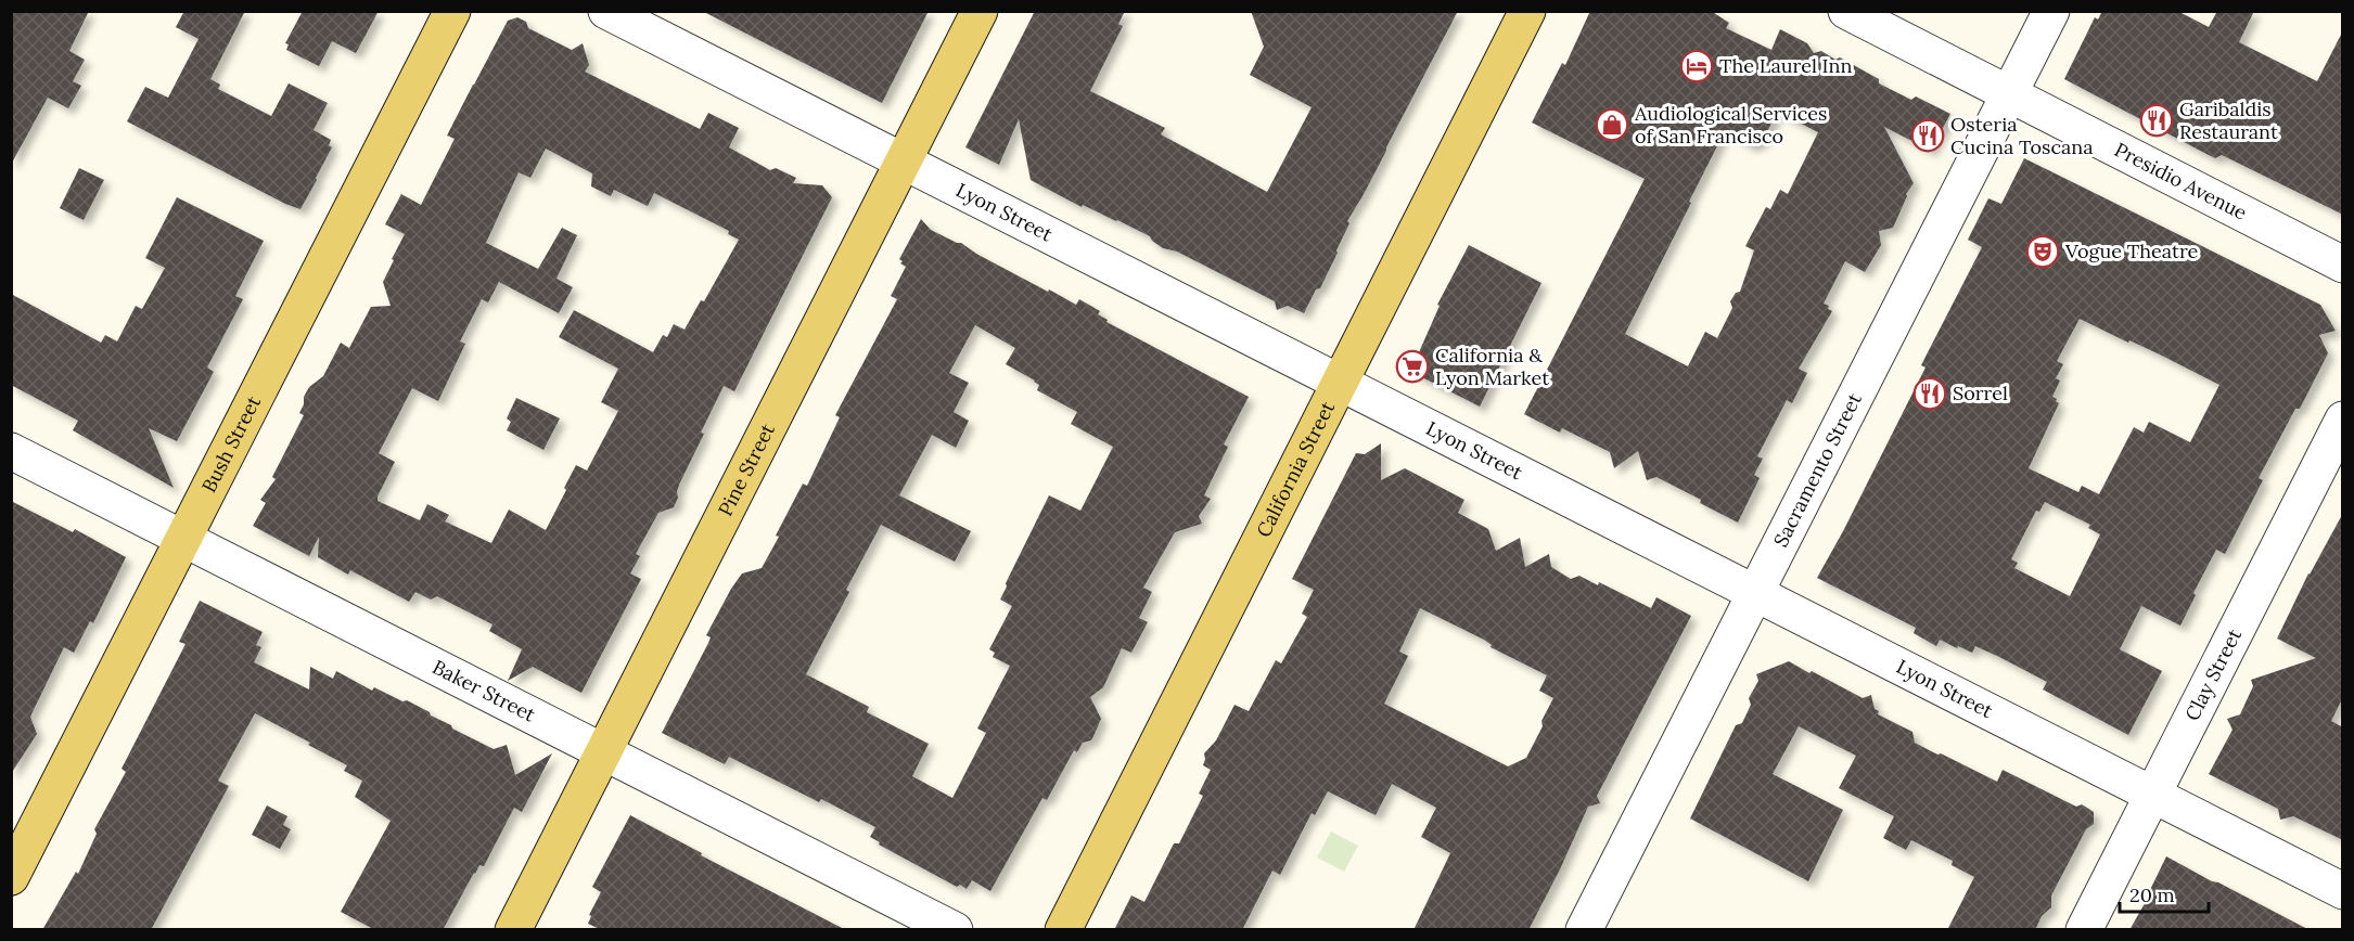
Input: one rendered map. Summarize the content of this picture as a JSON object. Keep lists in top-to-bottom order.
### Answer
{
  "streets": {
    "main road": ["Bush Street", "Pine Street", "California Street"],
    "street": [
      "Presidio Avenue",
      "Lyon Street",
      "Sacramento Street",
      "Clay Street",
      "Baker Street"
    ]
  },
  "crossings": [
    ["Presidio Avenue", "Sacramento Street"],
    ["Lyon Street", "Pine Street"],
    ["Lyon Street", "California Street"],
    ["Lyon Street", "Sacramento Street"],
    ["Lyon Street", "Clay Street"],
    ["Bush Street", "Baker Street"],
    ["Pine Street", "Baker Street"]
  ],
  "places": {
    "hotel": ["The Laurel Inn"],
    "restaurant": ["Garibaldis Restaurant", "Osteria Cucina Toscana", "Sorrel"],
    "shop": ["Audiological Services of San Francisco"],
    "theatre": ["Vogue Theatre"],
    "supermarket": ["California & Lyon Market"]
  },
  "scale_bar": "20 m"
}
